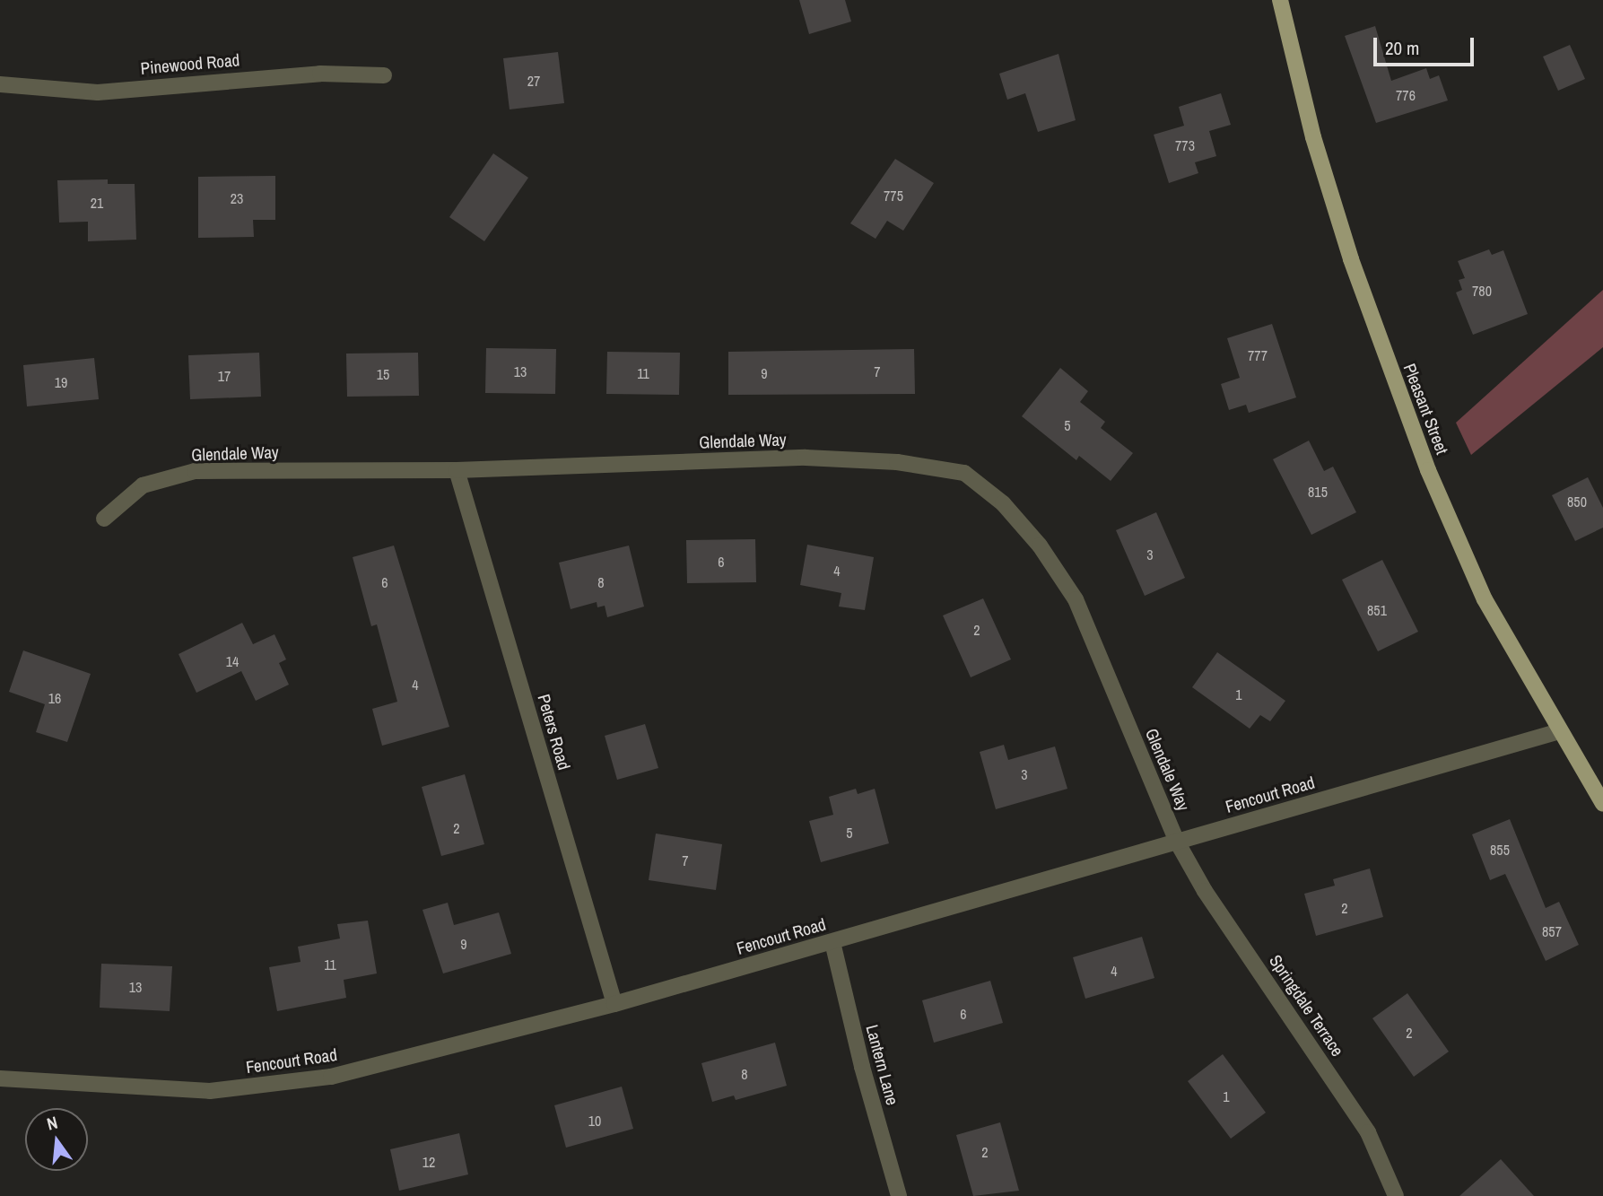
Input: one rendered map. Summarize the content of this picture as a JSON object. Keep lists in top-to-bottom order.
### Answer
{
  "streets": {
    "main road": ["Pleasant Street"],
    "street": [
      "Pinewood Road",
      "Glendale Way",
      "Peters Road",
      "Fencourt Road",
      "Springdale Terrace",
      "Lantern Lane"
    ]
  },
  "crossings": [
    ["Pleasant Street", "Fencourt Road"],
    ["Glendale Way", "Peters Road"],
    ["Glendale Way", "Fencourt Road"],
    ["Glendale Way", "Springdale Terrace"],
    ["Peters Road", "Fencourt Road"],
    ["Fencourt Road", "Springdale Terrace"],
    ["Fencourt Road", "Lantern Lane"]
  ],
  "house_numbers": [
    "27",
    "776",
    "773",
    "775",
    "23",
    "21",
    "780",
    "777",
    "13",
    "7",
    "11",
    "9",
    "15",
    "17",
    "19",
    "5",
    "815",
    "850",
    "3",
    "6",
    "4",
    "6",
    "8",
    "851",
    "2",
    "14",
    "4",
    "1",
    "16",
    "3",
    "2",
    "5",
    "855",
    "7",
    "2",
    "857",
    "9",
    "11",
    "4",
    "13",
    "6",
    "2",
    "8",
    "1",
    "10",
    "2",
    "12"
  ],
  "scale_bar": "20 m",
  "north": "top"
}
